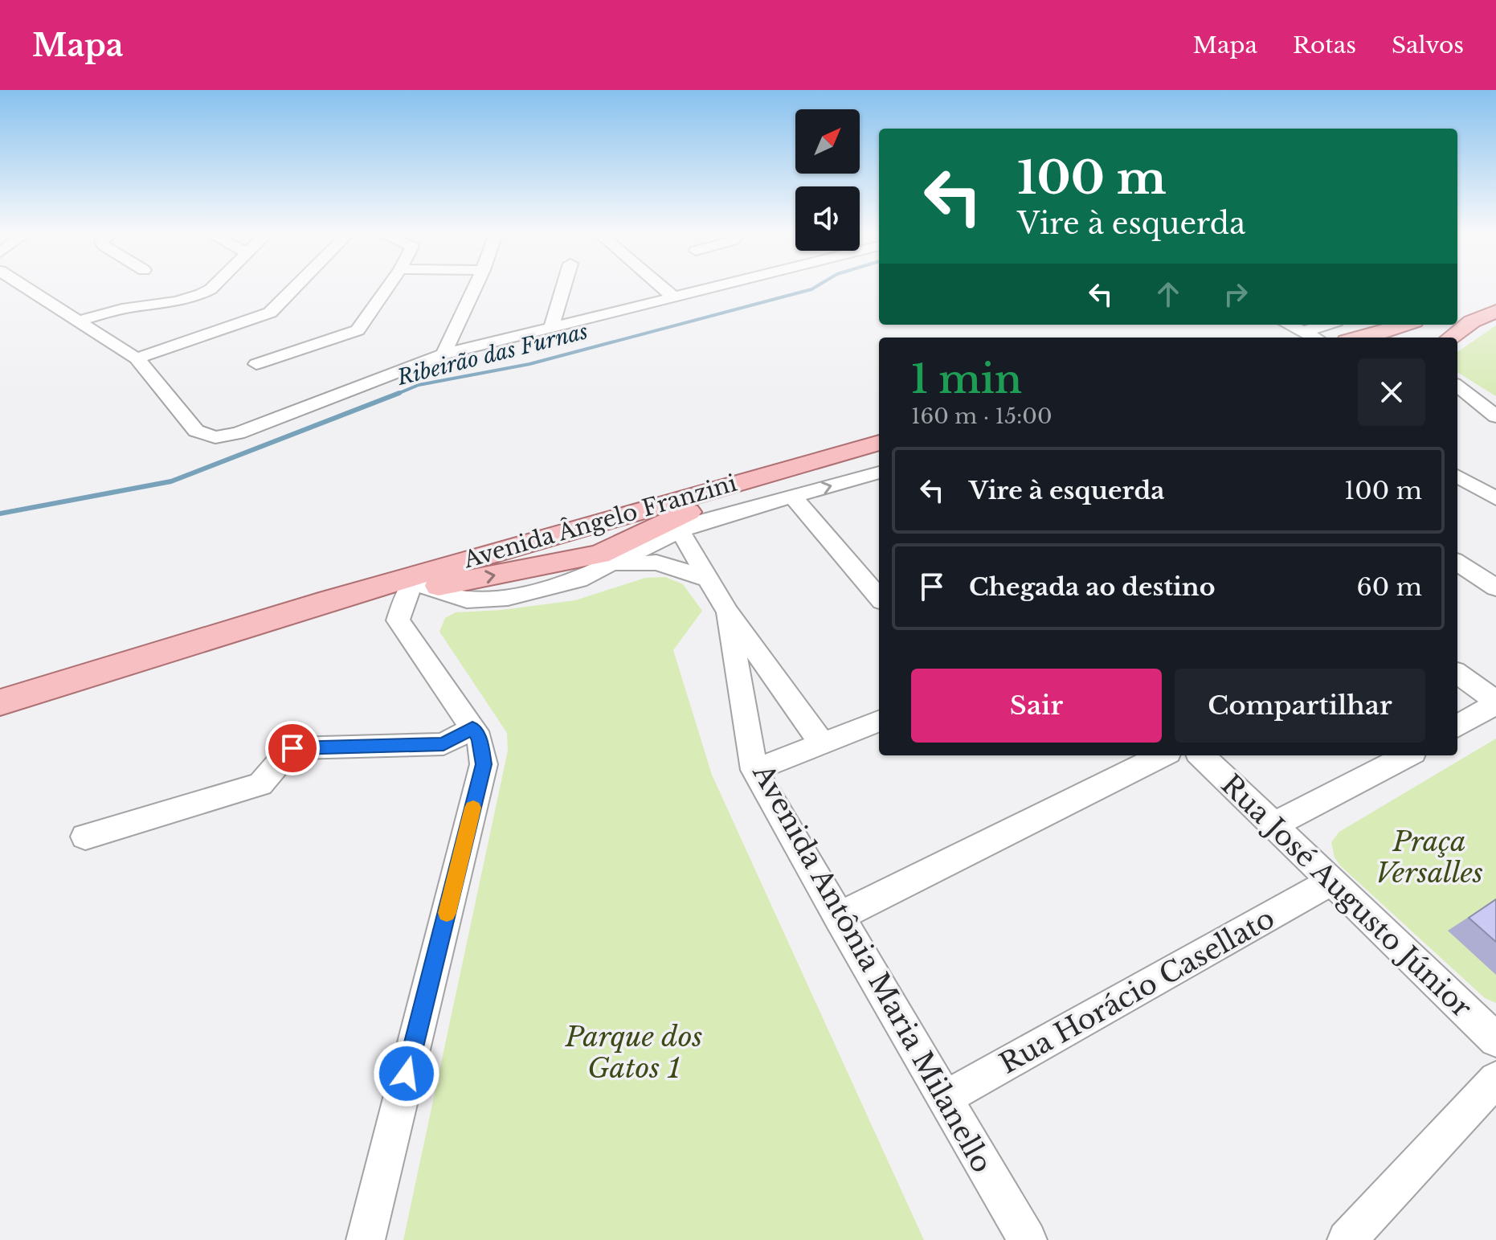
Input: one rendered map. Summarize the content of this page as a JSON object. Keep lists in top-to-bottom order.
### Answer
{
  "streets": {
    "main road": ["Avenida Ângelo Franzini"],
    "street": ["Rua José Augusto Júnior", "Avenida Antônia Maria Milanello", "Rua Horácio Casellato"]
  },
  "crossings": [
    ["Rua José Augusto Júnior", "Rua Horácio Casellato"],
    ["Avenida Antônia Maria Milanello", "Rua Horácio Casellato"]
  ],
  "water": ["Ribeirão das Furnas"],
  "parks": ["Praça Versalles", "Parque dos Gatos 1"],
  "north": "top right",
  "page": {
    "header": "Mapa",
    "nav": ["Mapa", "Rotas", "Salvos"],
    "turn": ["100 m", "Vire à esquerda"],
    "heading": ["1 min", "160 m · 15:00"],
    "list": [
      {
        "name": "Vire à esquerda",
        "value": "100 m"
      },
      {
        "name": "Chegada ao destino",
        "value": "60 m"
      }
    ],
    "buttons": ["Sair", "Compartilhar"]
  }
}
